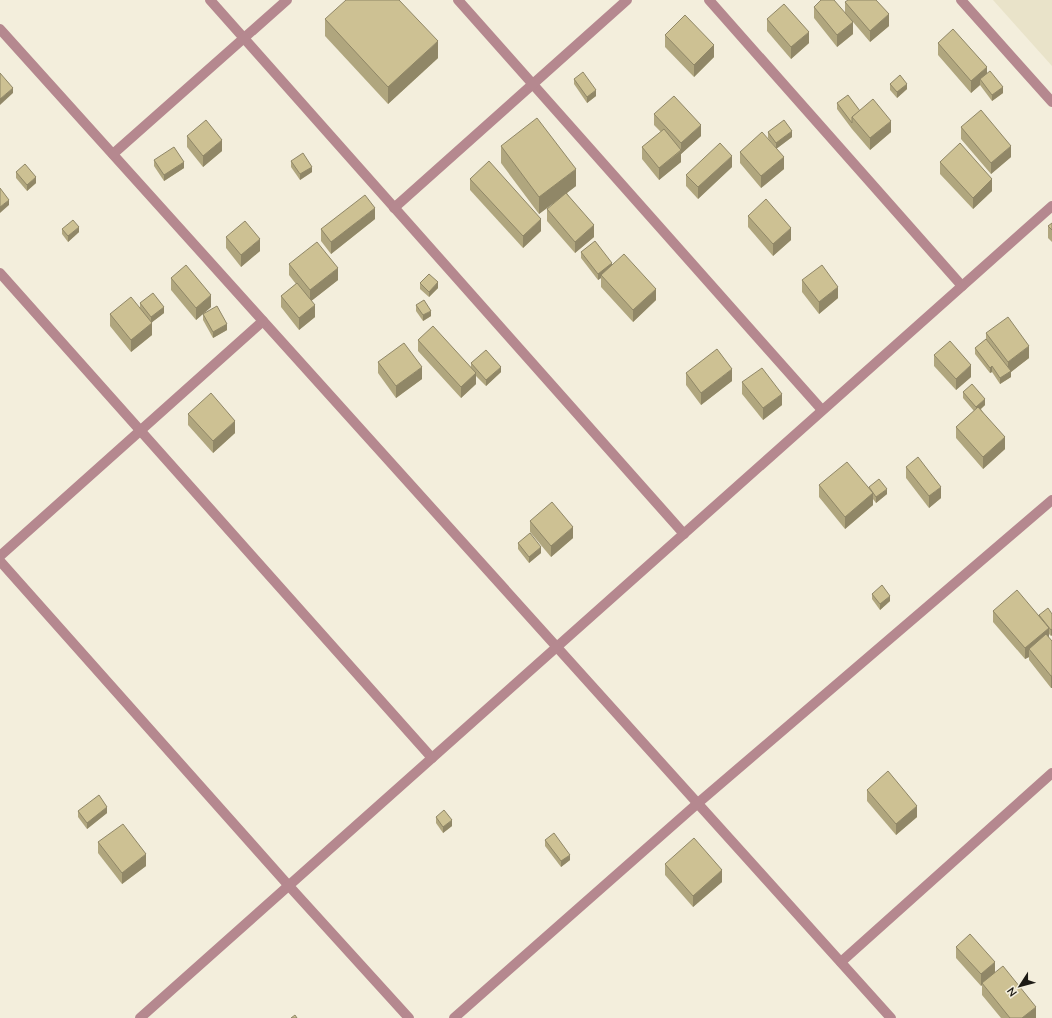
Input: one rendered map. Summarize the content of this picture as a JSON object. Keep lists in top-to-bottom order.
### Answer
{
  "north": "bottom left"
}
